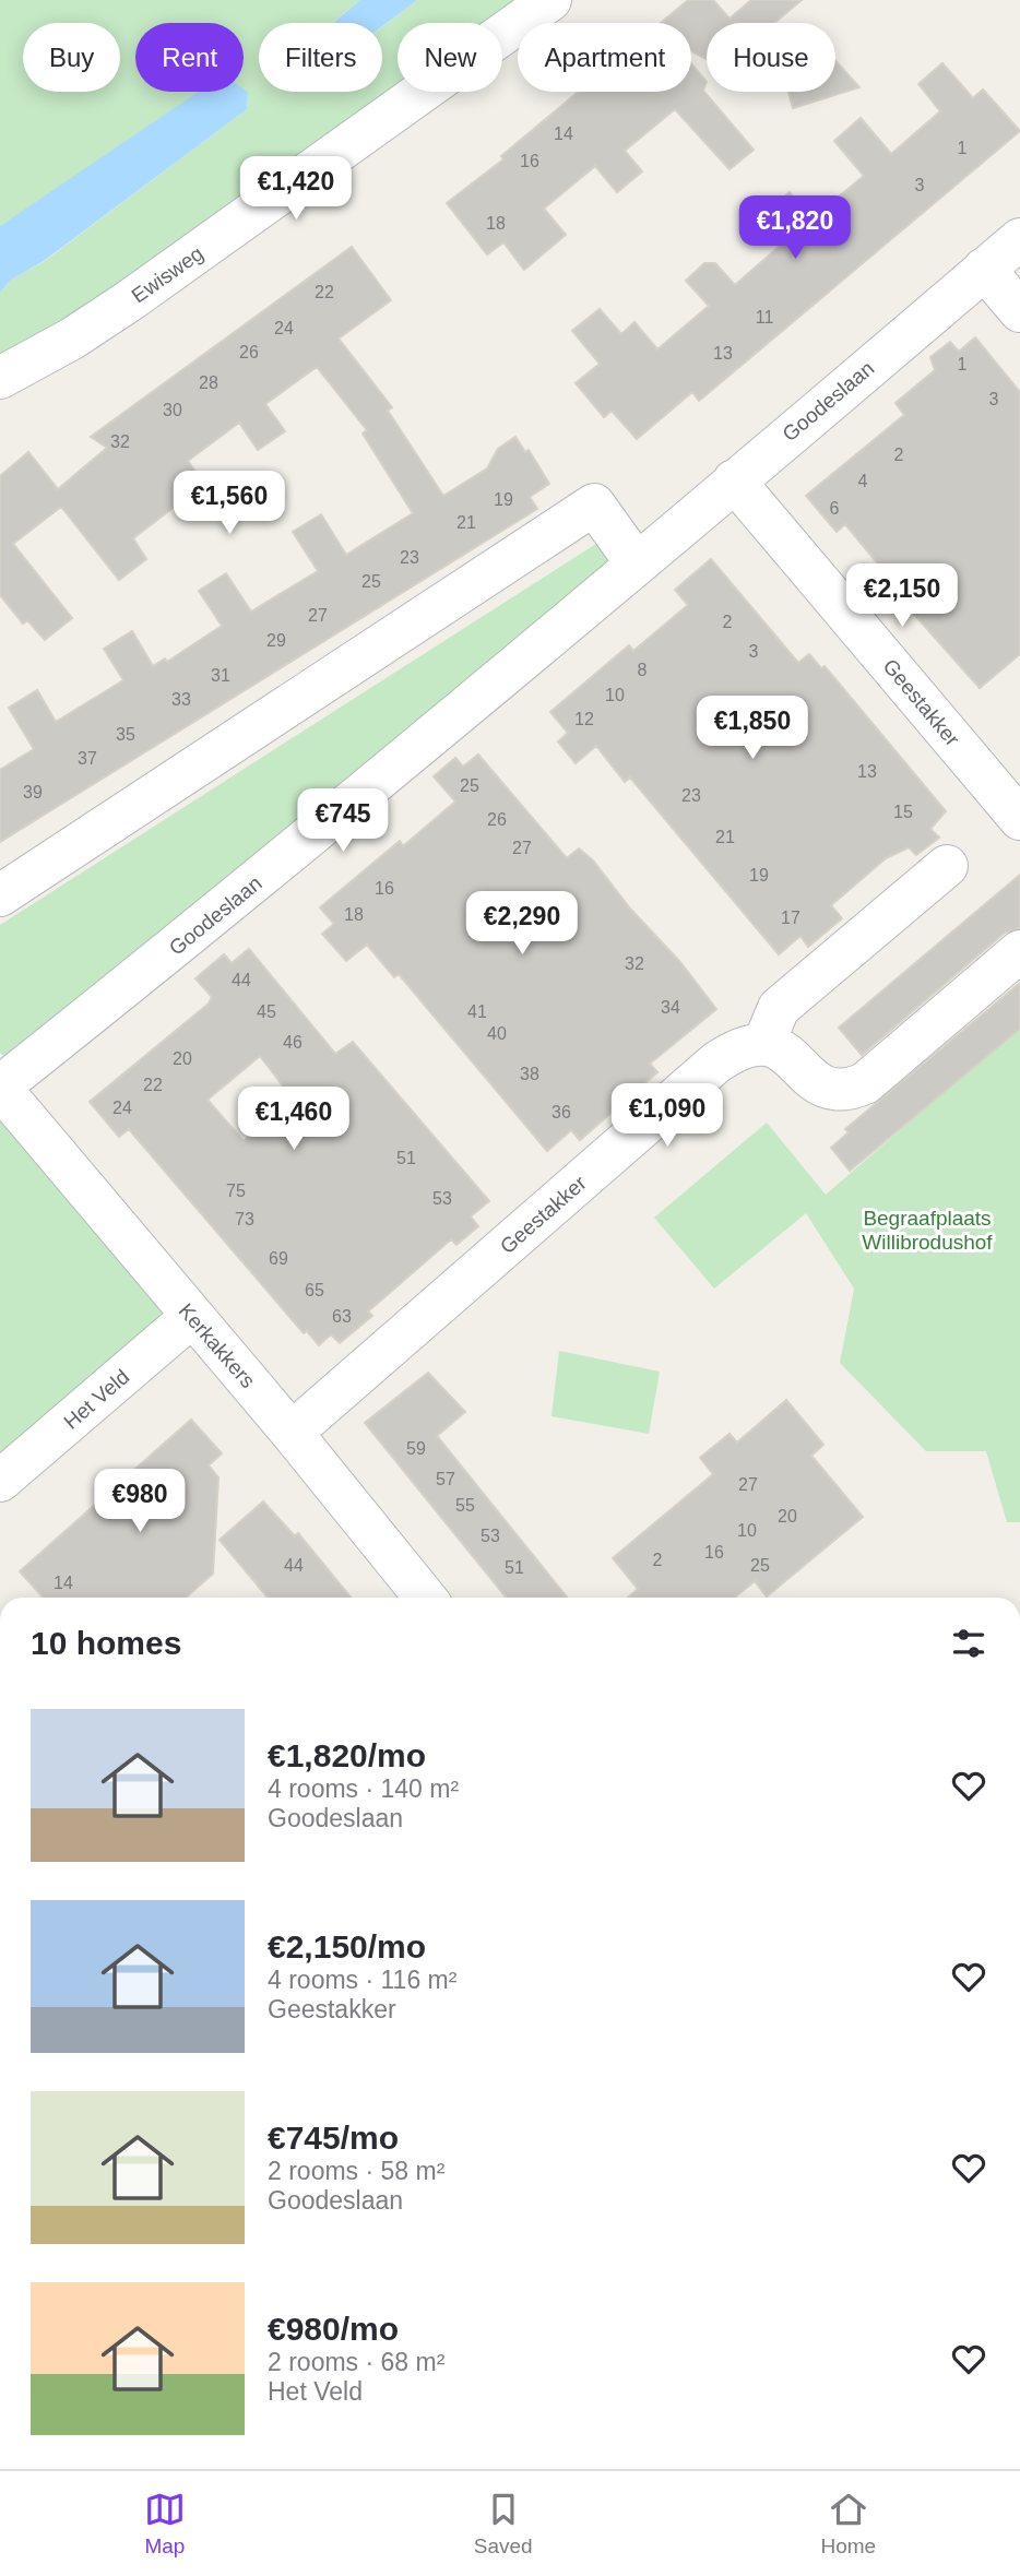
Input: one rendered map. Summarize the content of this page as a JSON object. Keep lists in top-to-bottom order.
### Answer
{
  "streets": {
    "street": [
      "Ewisweg",
      "Goodeslaan",
      "Geestakker",
      "Kerkakkers",
      "Het Veld"
    ]
  },
  "crossings": [
    ["Goodeslaan", "Geestakker"],
    ["Goodeslaan", "Kerkakkers"],
    ["Geestakker", "Kerkakkers"],
    ["Kerkakkers", "Het Veld"]
  ],
  "parks": ["Begraafplaats Willibrodushof"],
  "house_numbers": [
    "14",
    "1",
    "16",
    "3",
    "18",
    "22",
    "11",
    "24",
    "26",
    "13",
    "1",
    "28",
    "3",
    "30",
    "32",
    "2",
    "4",
    "19",
    "6",
    "21",
    "23",
    "25",
    "27",
    "2",
    "29",
    "3",
    "8",
    "31",
    "10",
    "33",
    "12",
    "35",
    "37",
    "13",
    "25",
    "39",
    "23",
    "15",
    "26",
    "21",
    "27",
    "19",
    "16",
    "18",
    "17",
    "32",
    "44",
    "34",
    "45",
    "41",
    "40",
    "46",
    "20",
    "38",
    "22",
    "24",
    "36",
    "51",
    "75",
    "53",
    "73",
    "69",
    "65",
    "63",
    "59",
    "57",
    "27",
    "55",
    "20",
    "10",
    "53",
    "16",
    "2",
    "44",
    "25",
    "51",
    "14"
  ],
  "page": {
    "chip": [
      "Buy",
      "Rent",
      "Filters",
      "New",
      "Apartment",
      "House"
    ],
    "price": [
      "€1,420",
      "€1,820",
      "€1,560",
      "€2,150",
      "€1,850",
      "€745",
      "€2,290",
      "€1,090",
      "€1,460",
      "€980"
    ],
    "heading": "10 homes",
    "list": [
      {
        "name": "€1,820/mo",
        "note": "4 rooms · 140 m² · Goodeslaan"
      },
      {
        "name": "€2,150/mo",
        "note": "4 rooms · 116 m² · Geestakker"
      },
      {
        "name": "€745/mo",
        "note": "2 rooms · 58 m² · Goodeslaan"
      },
      {
        "name": "€980/mo",
        "note": "2 rooms · 68 m² · Het Veld"
      }
    ],
    "tabs": ["Map", "Saved", "Home"]
  }
}
